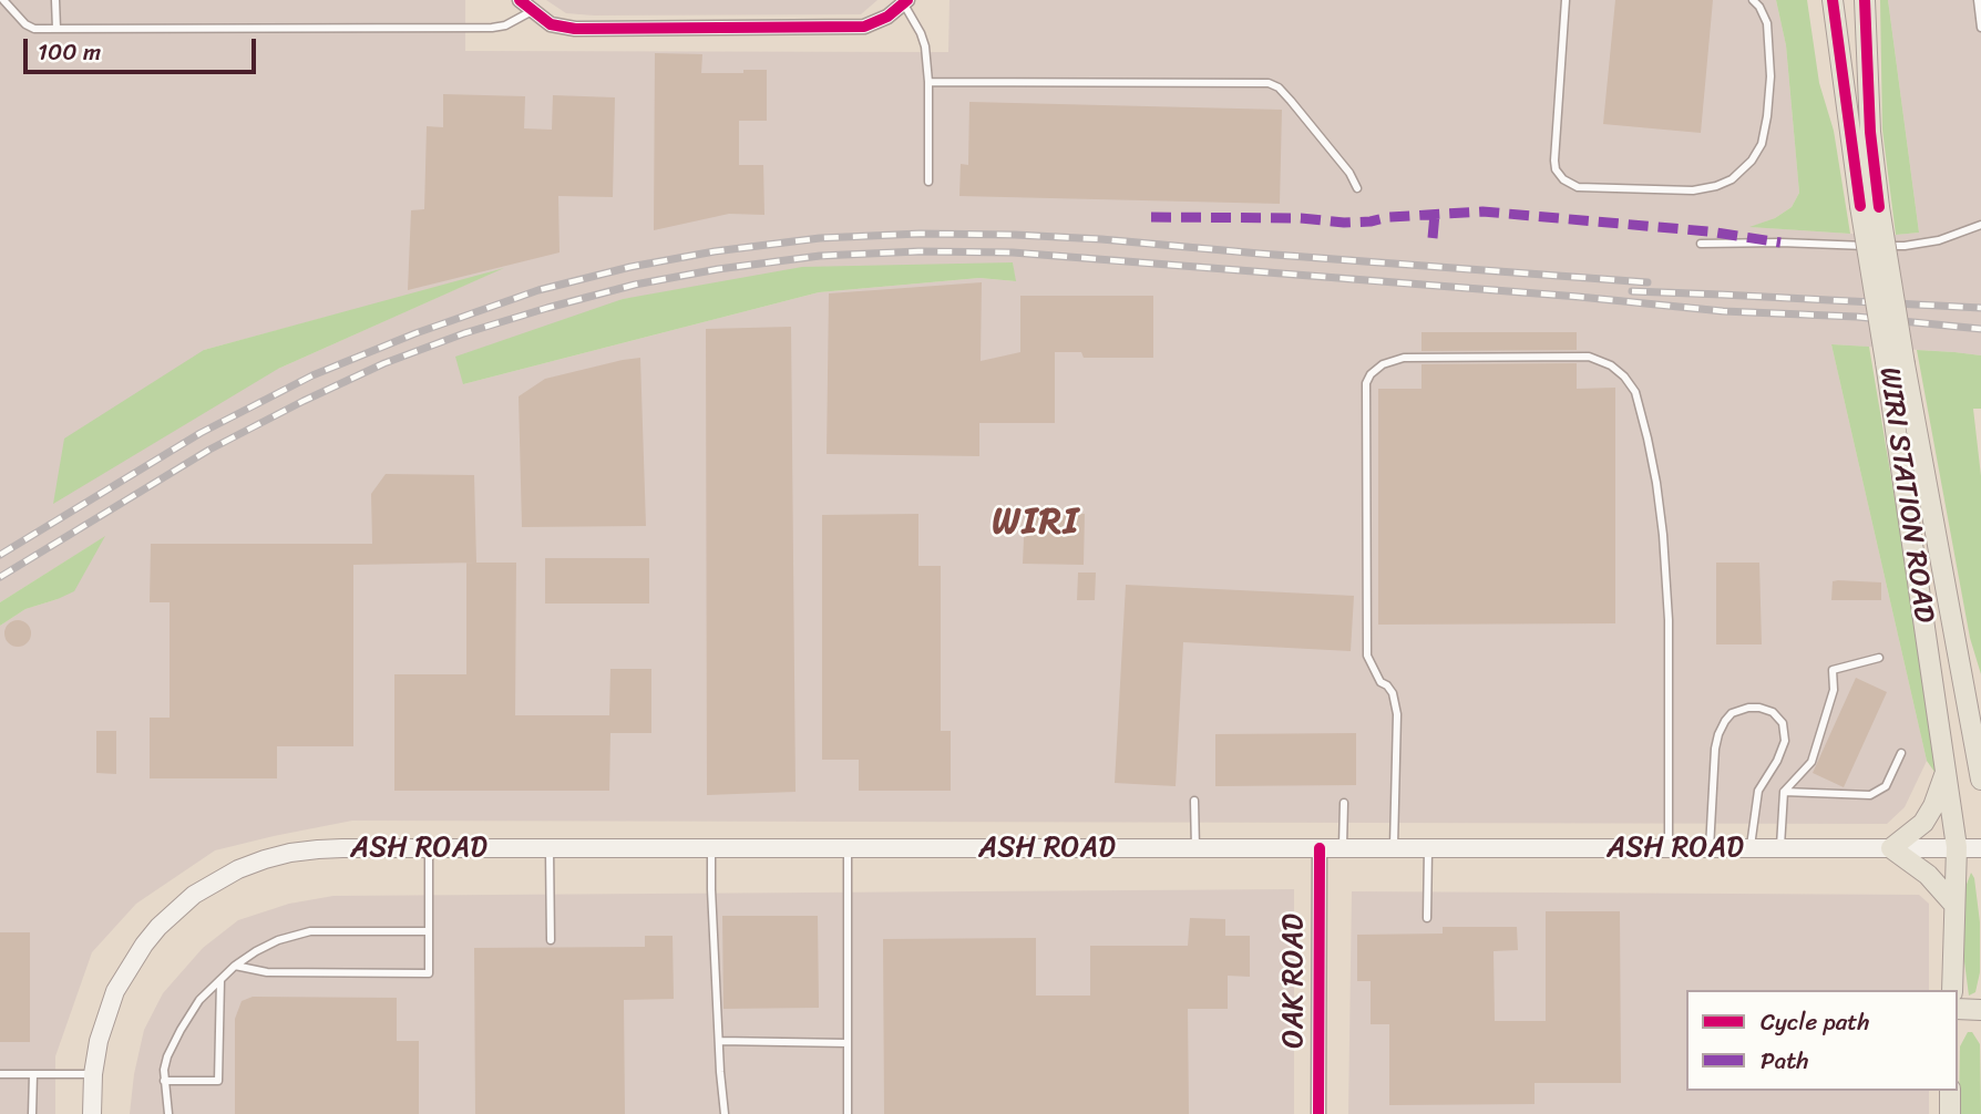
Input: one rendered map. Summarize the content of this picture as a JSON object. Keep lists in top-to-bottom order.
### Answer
{
  "streets": {
    "main road": ["WIRI STATION ROAD", "ASH ROAD"],
    "street": ["OAK ROAD"]
  },
  "crossings": [
    ["WIRI STATION ROAD", "ASH ROAD"],
    ["ASH ROAD", "OAK ROAD"]
  ],
  "districts": ["WIRI"],
  "legend": ["Cycle path", "Path"],
  "scale_bar": "100 m"
}
